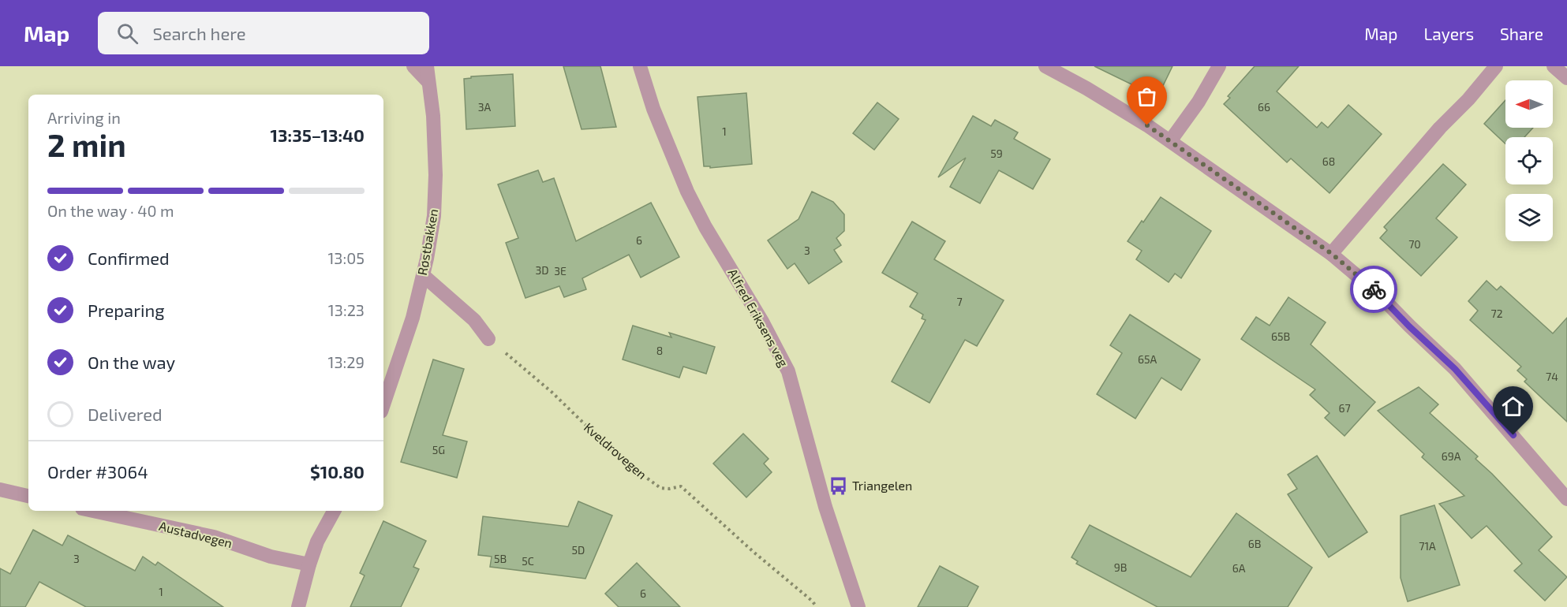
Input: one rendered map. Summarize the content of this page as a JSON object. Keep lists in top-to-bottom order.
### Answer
{
  "streets": {
    "street": ["Røstbakken", "Alfred Eriksens veg", "Austadvegen"],
    "path": ["Kveldrovegen"]
  },
  "places": {
    "bus stop": ["Triangelen"]
  },
  "house_numbers": [
    "3A",
    "66",
    "1",
    "59",
    "68",
    "6",
    "70",
    "3",
    "3D",
    "3E",
    "7",
    "72",
    "65B",
    "8",
    "65A",
    "74",
    "67",
    "5G",
    "69A",
    "6B",
    "71A",
    "5D",
    "3",
    "5B",
    "5C",
    "9B",
    "6A",
    "1",
    "6"
  ],
  "north": "left",
  "page": {
    "header": "Map",
    "search": "Search here",
    "nav": ["Map", "Layers", "Share"],
    "heading": ["2 min", "Arriving in", "13:35–13:40"],
    "panel": ["Order #3064", "$10.80"],
    "bar": "On the way · 40 m",
    "list": [
      ["Confirmed", "13:05"],
      ["Preparing", "13:23"],
      ["On the way", "13:29"],
      "Delivered"
    ]
  }
}
